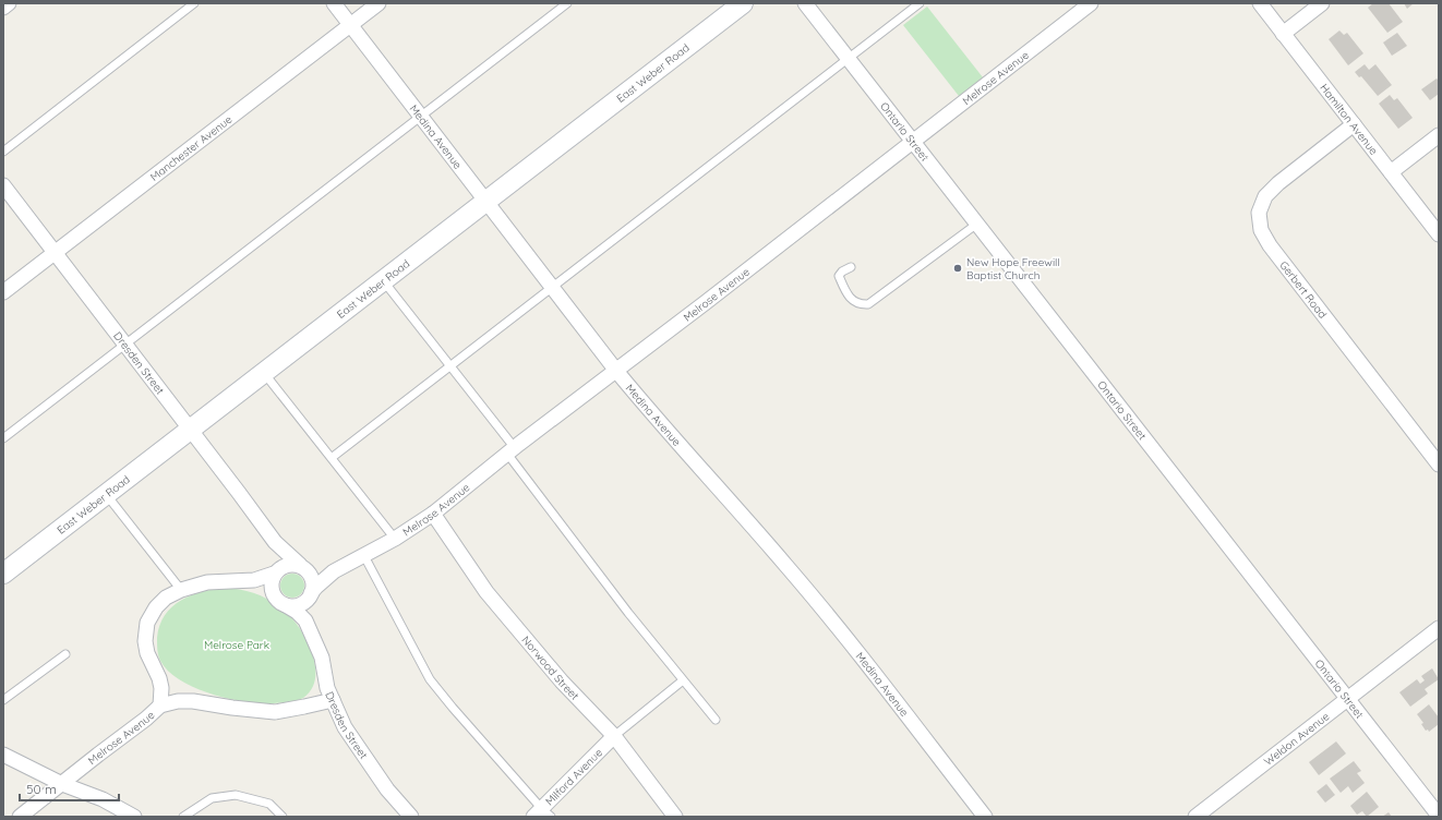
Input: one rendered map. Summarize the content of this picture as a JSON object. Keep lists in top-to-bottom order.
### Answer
{
  "streets": {
    "street": [
      "East Weber Road",
      "Melrose Avenue",
      "Hamilton Avenue",
      "Ontario Street",
      "Medina Avenue",
      "Manchester Avenue",
      "Gerbert Road",
      "Dresden Street",
      "Norwood Street",
      "Weldon Avenue",
      "Milford Avenue"
    ]
  },
  "crossings": [
    ["East Weber Road", "Medina Avenue"],
    ["East Weber Road", "Dresden Street"],
    ["Melrose Avenue", "Ontario Street"],
    ["Melrose Avenue", "Medina Avenue"],
    ["Melrose Avenue", "Dresden Street"],
    ["Melrose Avenue", "Norwood Street"],
    ["Hamilton Avenue", "Gerbert Road"],
    ["Ontario Street", "Weldon Avenue"],
    ["Medina Avenue", "Manchester Avenue"],
    ["Manchester Avenue", "Dresden Street"],
    ["Norwood Street", "Milford Avenue"]
  ],
  "parks": ["Melrose Park"],
  "places": ["New Hope Freewill Baptist Church"],
  "scale_bar": "50 m"
}
